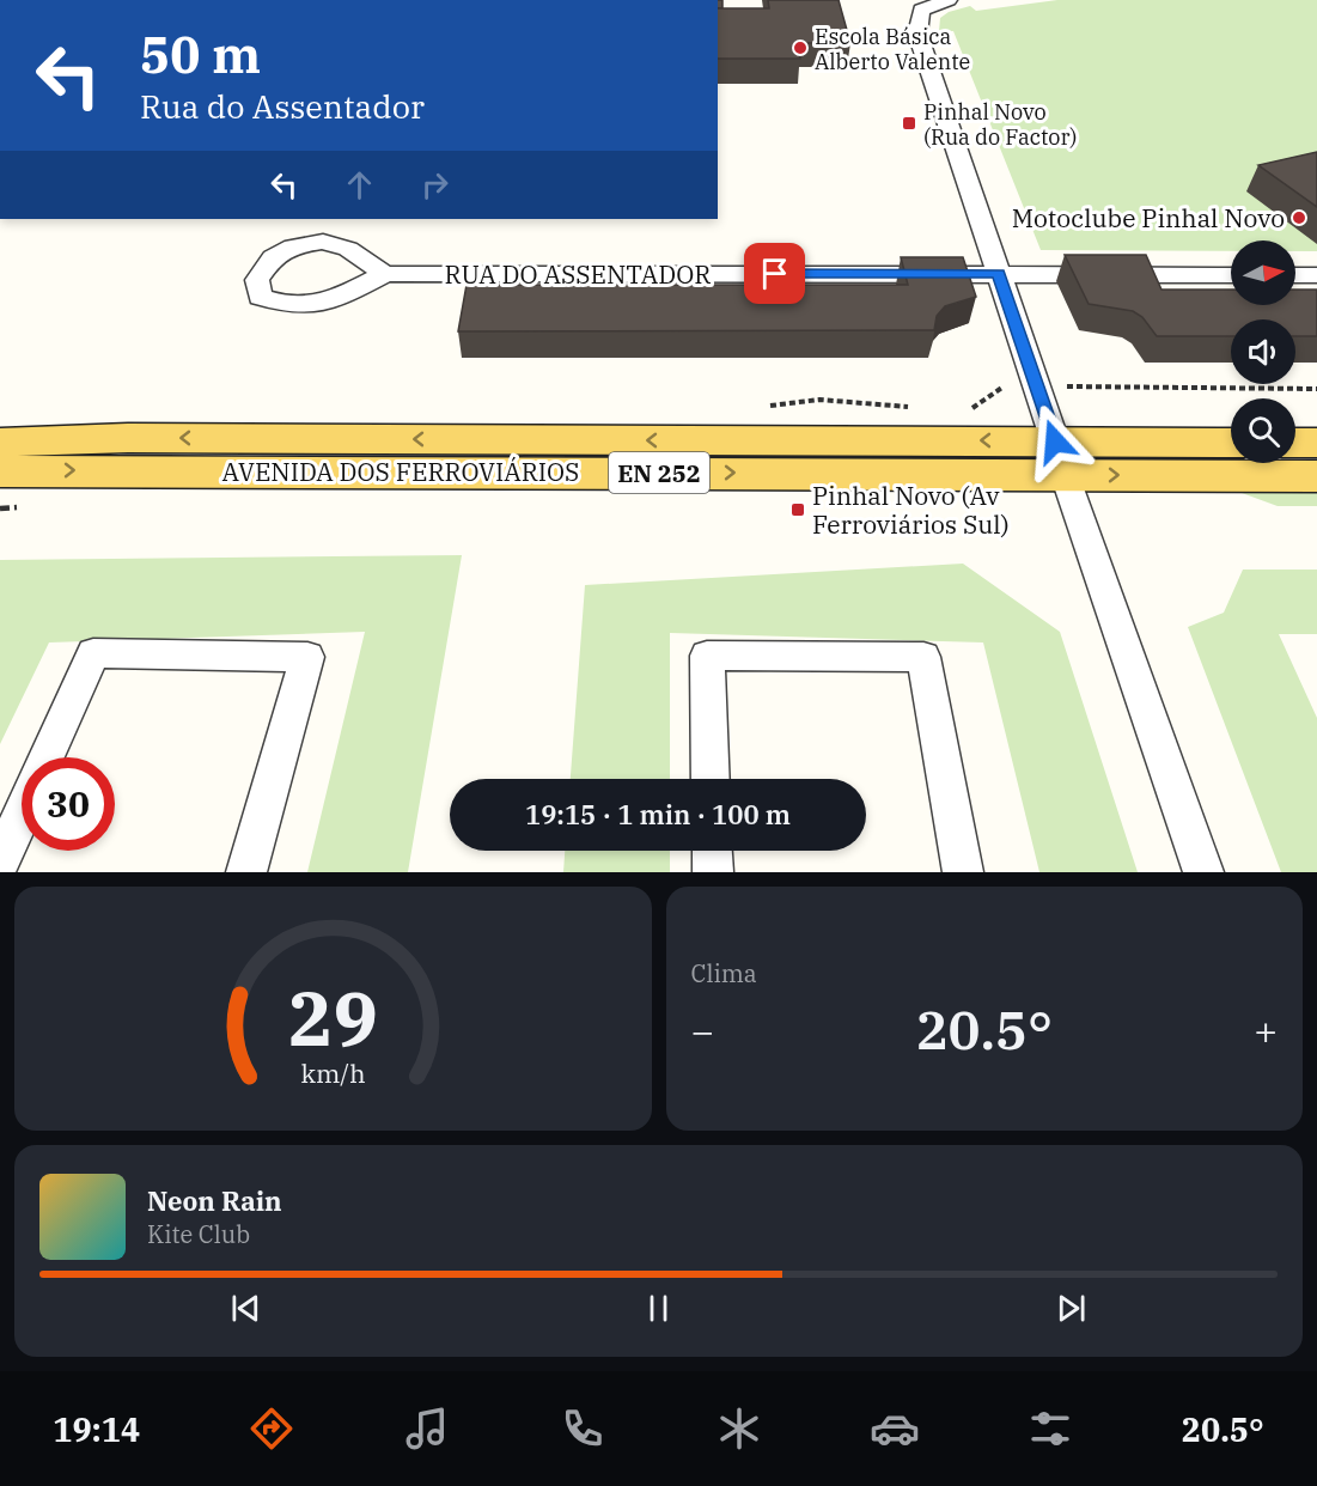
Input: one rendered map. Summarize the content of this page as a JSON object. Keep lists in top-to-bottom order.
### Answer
{
  "streets": {
    "main road": ["AVENIDA DOS FERROVIÁRIOS", "EN 252"],
    "street": ["RUA DO ASSENTADOR"]
  },
  "places": {
    "other": ["Escola Básica Alberto Valente", "Motoclube Pinhal Novo"],
    "transit": ["Pinhal Novo (Rua do Factor)", "Pinhal Novo (Av Ferroviários Sul)"]
  },
  "north": "right",
  "page": {
    "turn": ["50 m", "Rua do Assentador"],
    "limit": "30",
    "trip": "19:15 · 1 min · 100 m",
    "tile": "Clima",
    "heat": ["−", "20.5°", "+"],
    "song": ["Neon Rain", "Kite Club"],
    "tabs": ["19:14", "20.5°"],
    "gauge": ["29", "km/h"]
  }
}
